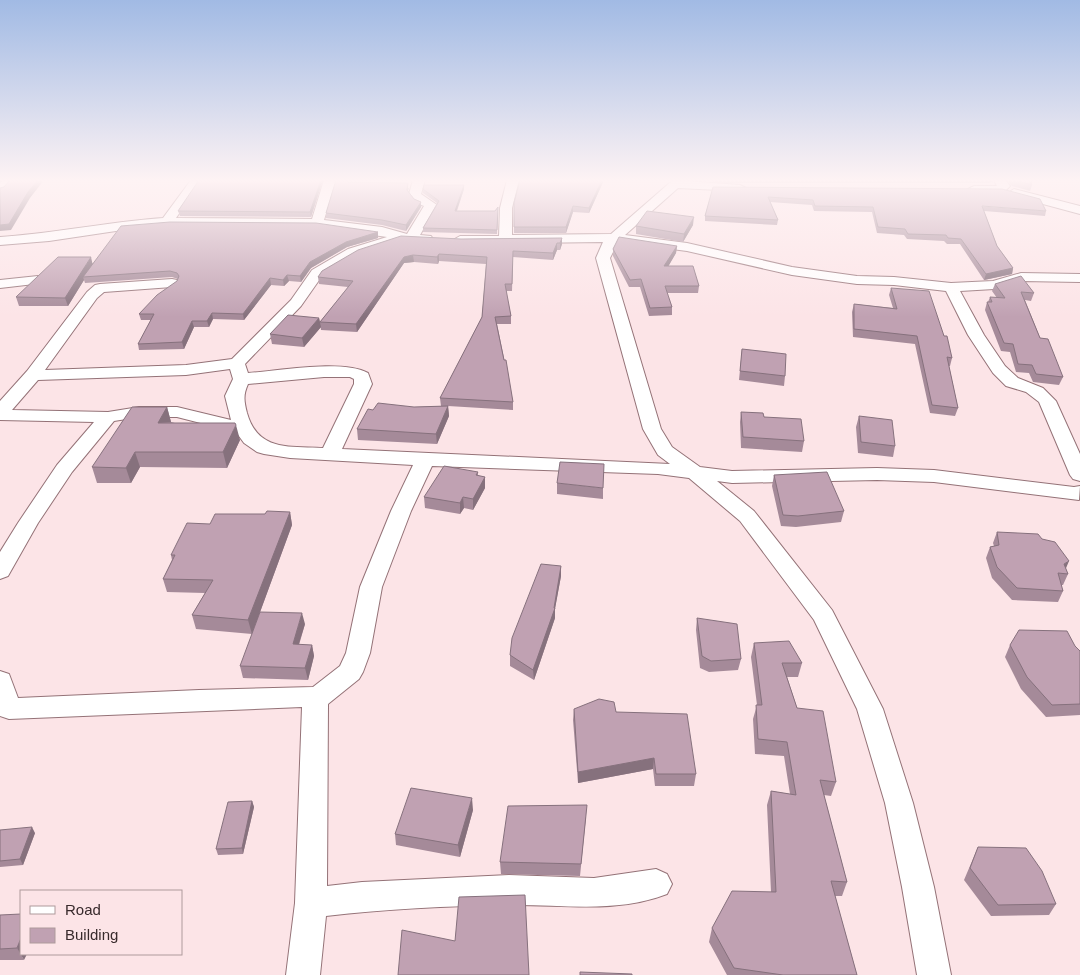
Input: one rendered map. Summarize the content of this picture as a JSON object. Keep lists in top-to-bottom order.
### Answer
{
  "legend": ["Road", "Building"]
}
